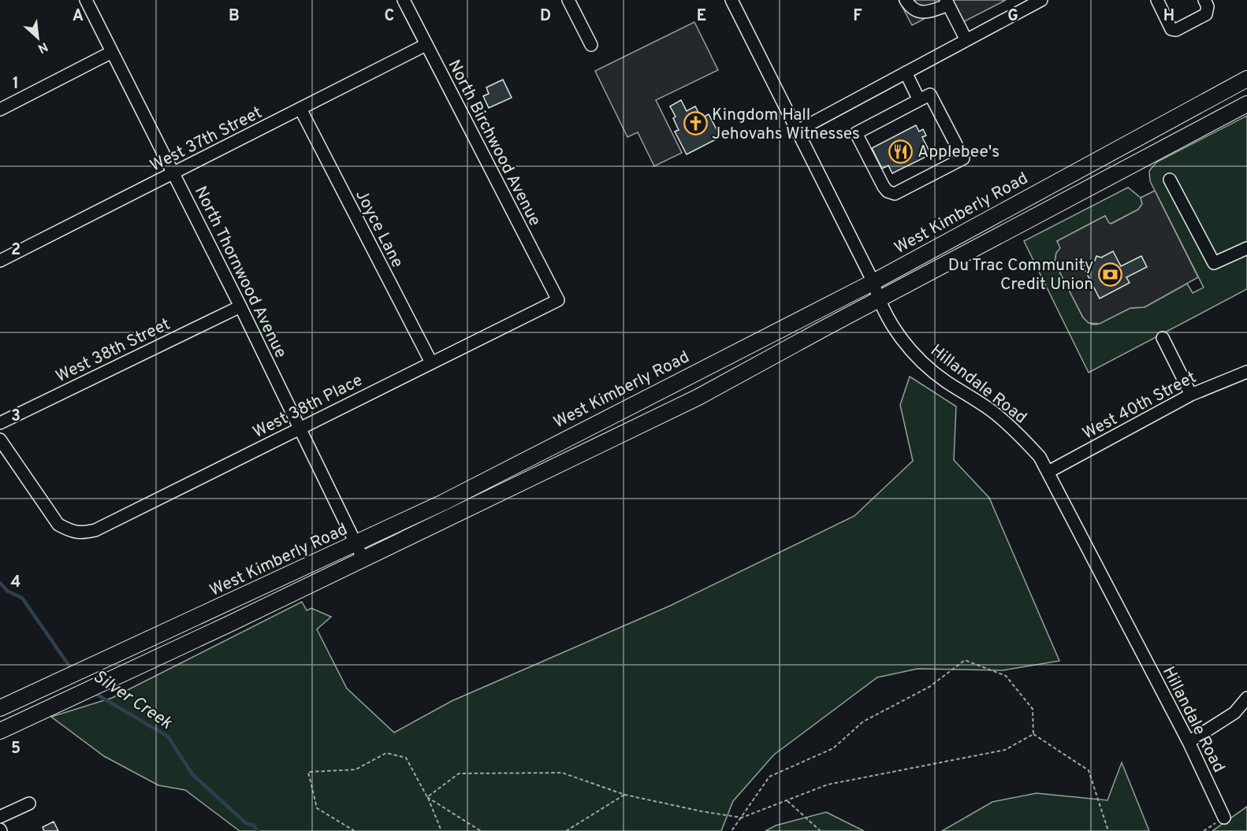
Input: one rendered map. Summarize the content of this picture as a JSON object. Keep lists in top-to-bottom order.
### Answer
{
  "streets": {
    "main road": ["West Kimberly Road"],
    "street": [
      "West 37th Street",
      "North Birchwood Avenue",
      "Joyce Lane",
      "North Thornwood Avenue",
      "West 38th Street",
      "Hillandale Road",
      "West 40th Street",
      "West 38th Place"
    ]
  },
  "crossings": [
    ["West 37th Street", "North Birchwood Avenue"],
    ["West 37th Street", "Joyce Lane"],
    ["West 37th Street", "North Thornwood Avenue"],
    ["North Birchwood Avenue", "West 38th Place"],
    ["West Kimberly Road", "North Thornwood Avenue"],
    ["West Kimberly Road", "Hillandale Road"],
    ["Joyce Lane", "West 38th Place"],
    ["North Thornwood Avenue", "West 38th Street"],
    ["North Thornwood Avenue", "West 38th Place"],
    ["Hillandale Road", "West 40th Street"]
  ],
  "water": ["Silver Creek"],
  "places": {
    "church": ["Kingdom Hall Jehovahs Witnesses"],
    "restaurant": ["Applebee's"],
    "bank": ["Du Trac Community Credit Union"]
  },
  "north": "bottom right",
  "grid": {
    "columns": [
      "A",
      "B",
      "C",
      "D",
      "E",
      "F",
      "G",
      "H"
    ],
    "rows": [
      "1",
      "2",
      "3",
      "4",
      "5"
    ]
  }
}
